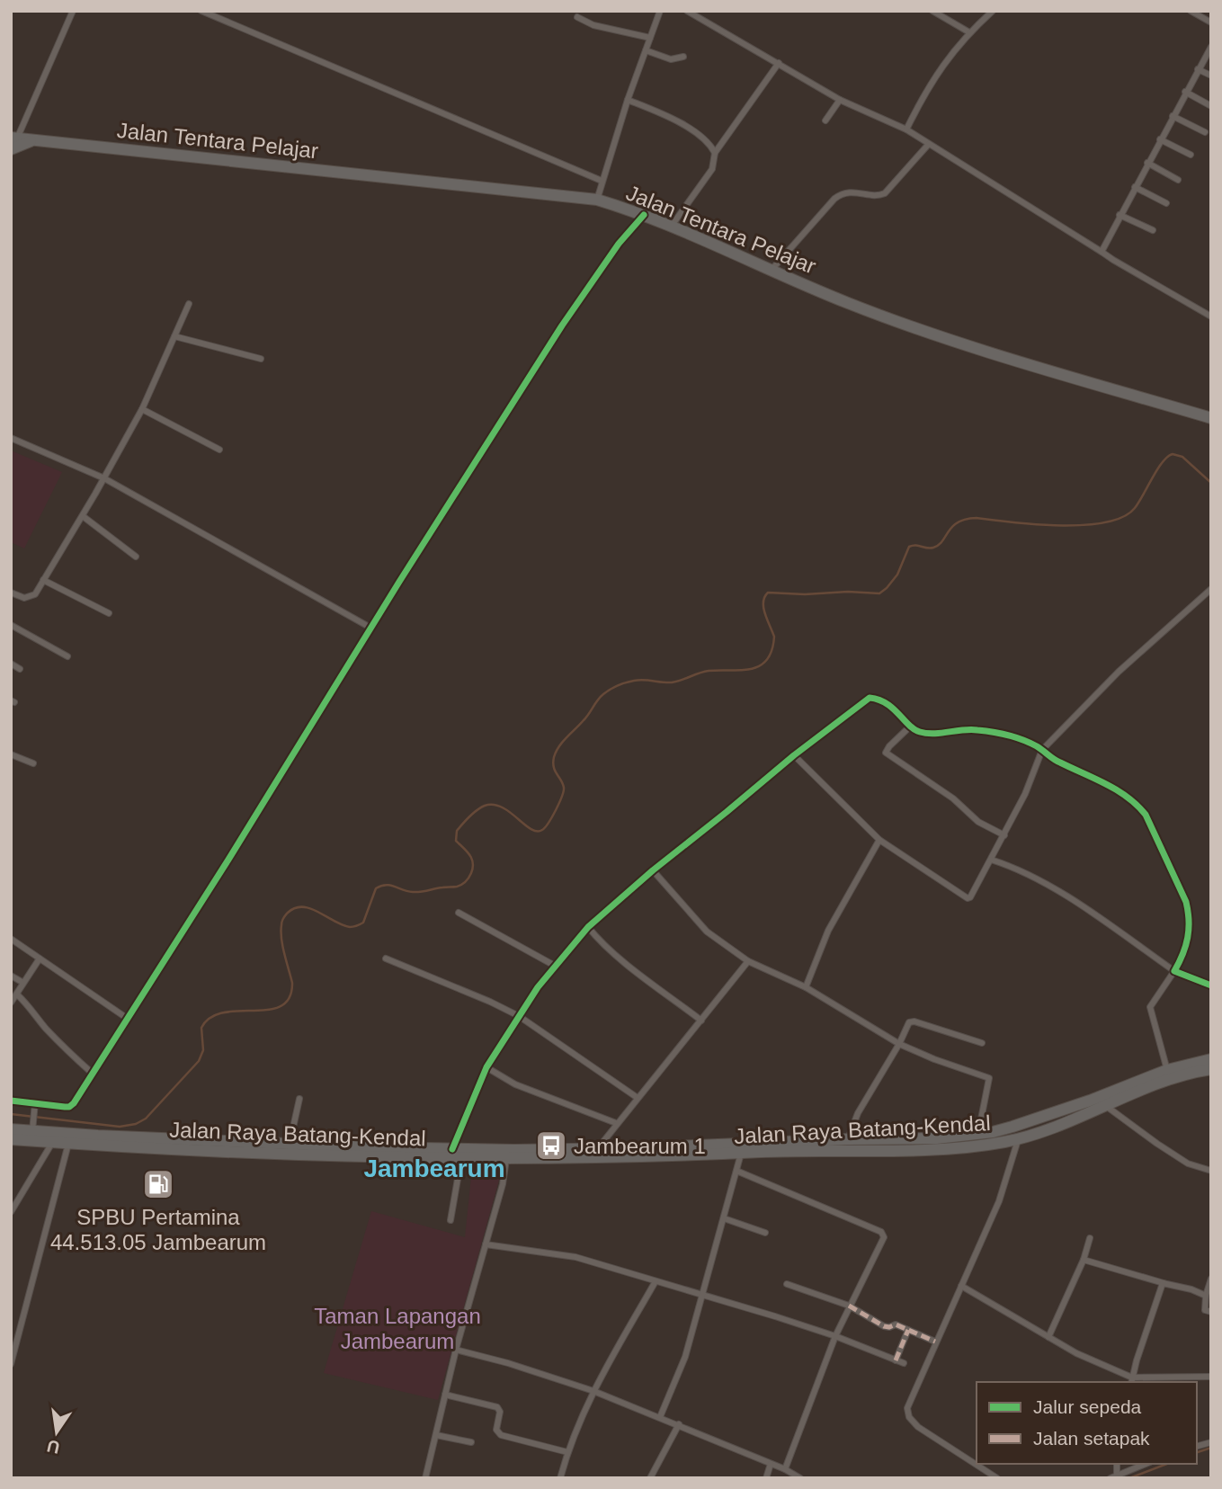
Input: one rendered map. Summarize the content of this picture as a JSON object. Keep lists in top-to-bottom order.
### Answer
{
  "streets": {
    "highway": ["Jalan Tentara Pelajar", "Jalan Raya Batang-Kendal"]
  },
  "districts": ["Jambearum"],
  "parks": ["Taman Lapangan Jambearum"],
  "places": {
    "bus stop": ["Jambearum 1"],
    "fuel station": ["SPBU Pertamina 44.513.05 Jambearum"]
  },
  "legend": ["Jalur sepeda", "Jalan setapak"],
  "north": "bottom"
}
